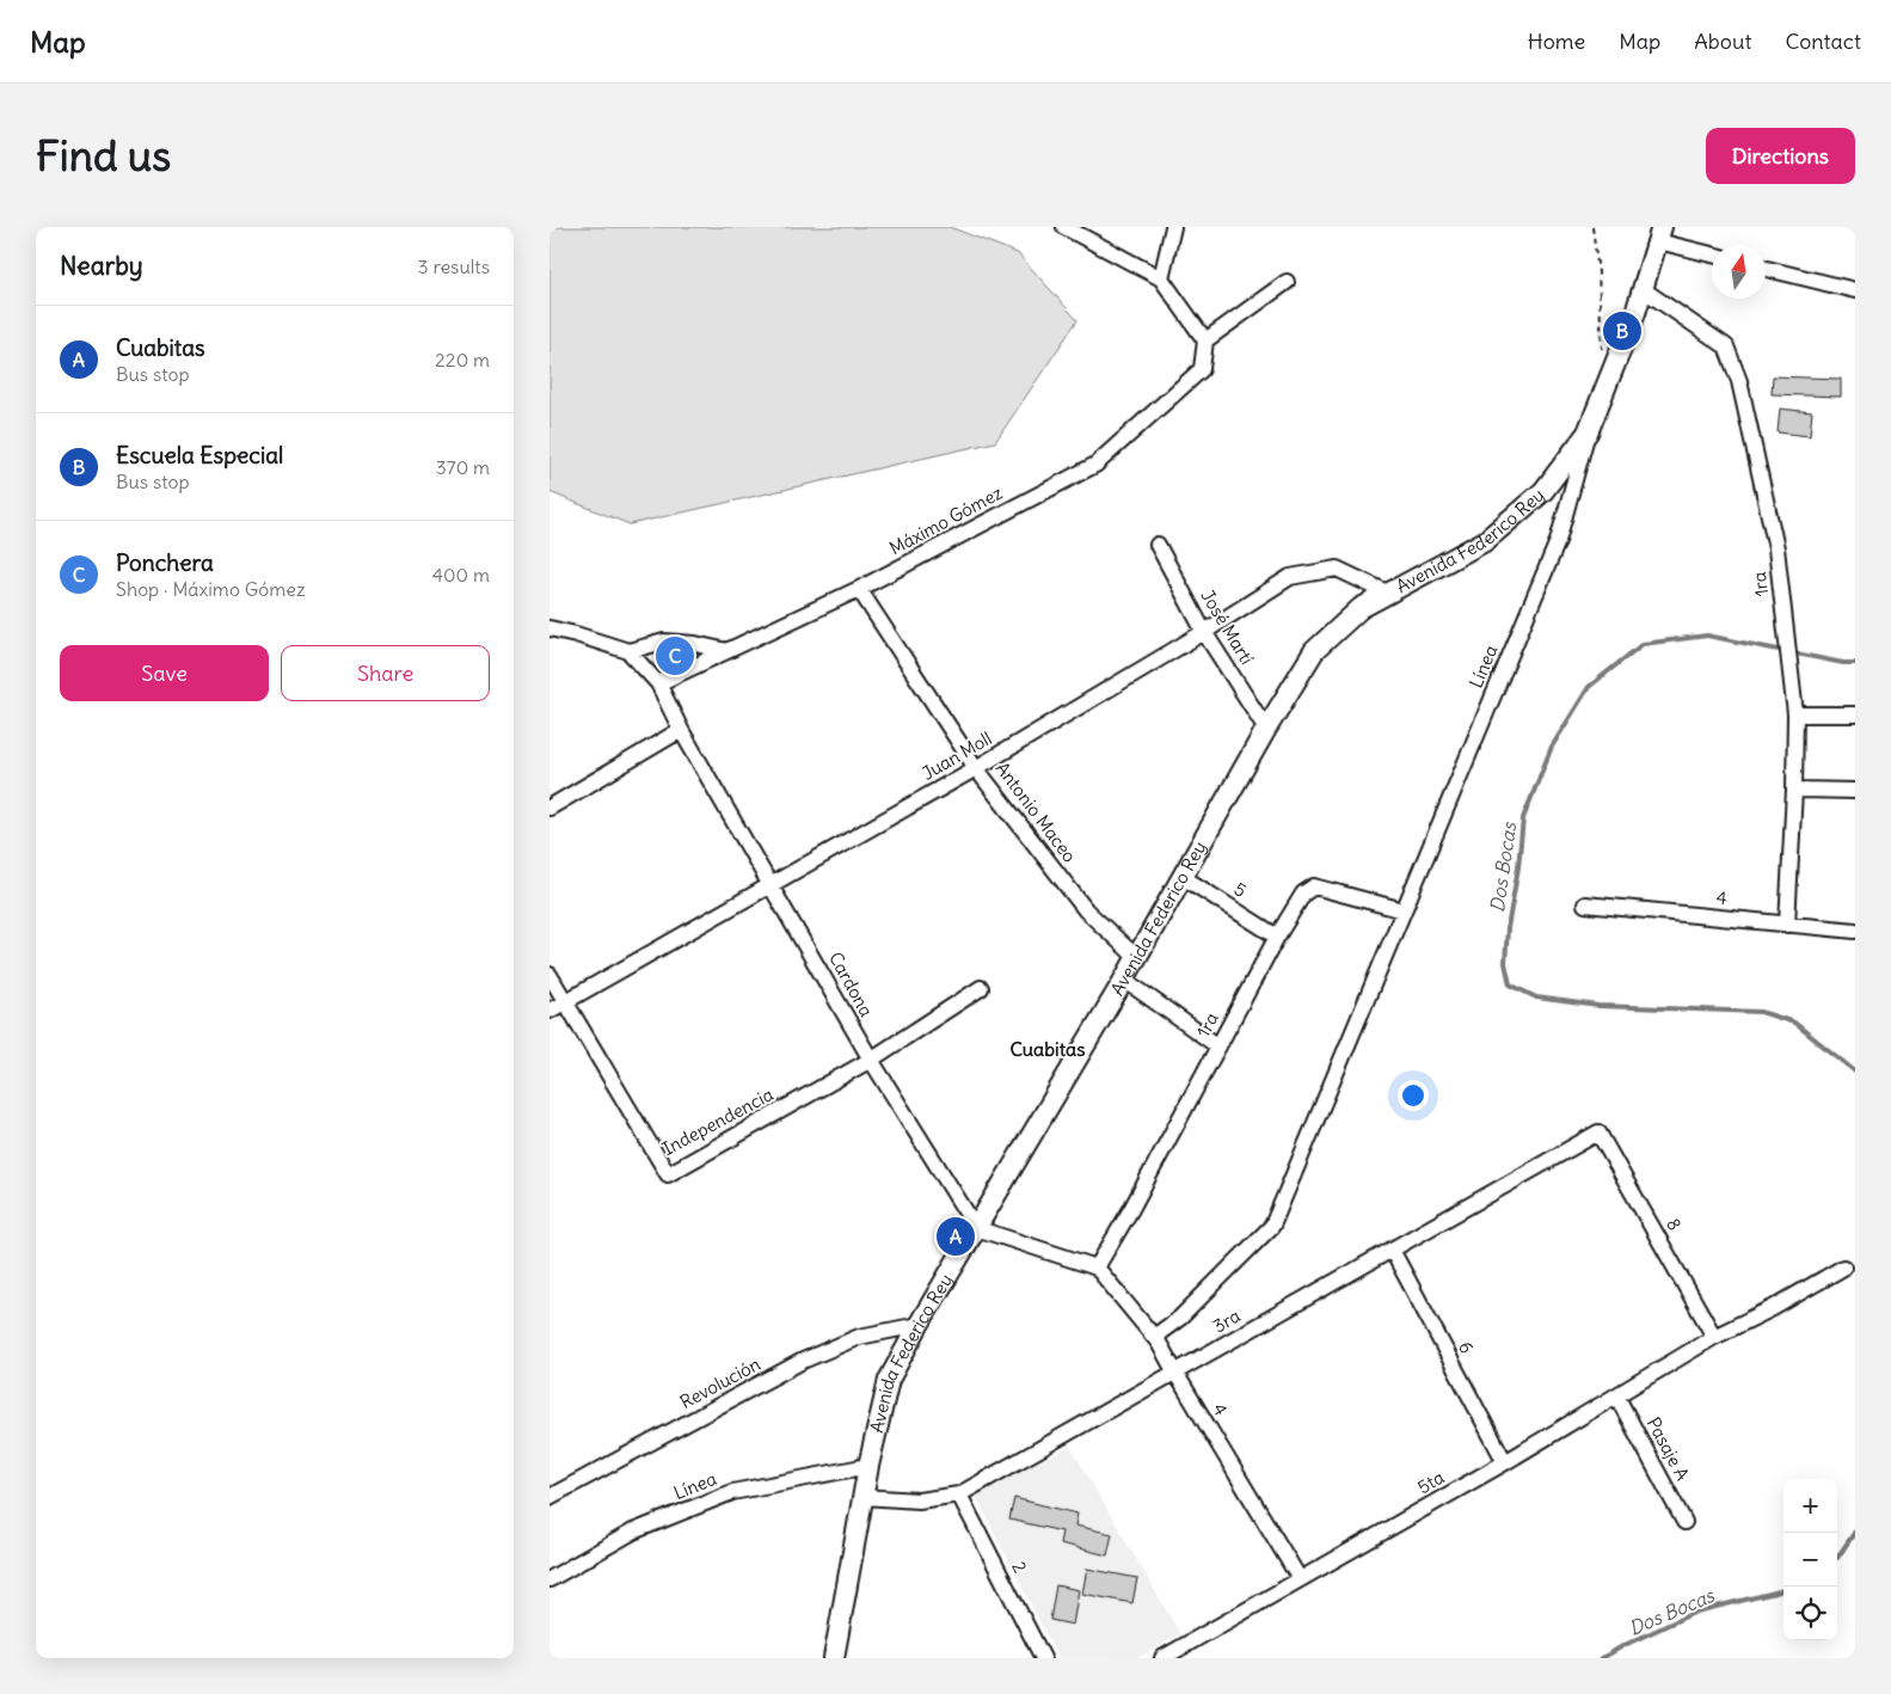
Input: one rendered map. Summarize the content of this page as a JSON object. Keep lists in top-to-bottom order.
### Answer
{
  "streets": {
    "main road": ["Avenida Federico Rey"],
    "street": [
      "Máximo Gómez",
      "1ra",
      "José Martí",
      "Línea",
      "Juan Moll",
      "Antonio Maceo",
      "5",
      "4",
      "Cardona",
      "Independencia",
      "8",
      "3ra",
      "6",
      "Revolución",
      "Pasaje A",
      "5ta",
      "2"
    ]
  },
  "crossings": [
    ["Máximo Gómez", "Antonio Maceo"],
    ["Máximo Gómez", "Cardona"],
    ["Avenida Federico Rey", "1ra"],
    ["Avenida Federico Rey", "José Martí"],
    ["Avenida Federico Rey", "Línea"],
    ["Avenida Federico Rey", "Juan Moll"],
    ["Avenida Federico Rey", "Antonio Maceo"],
    ["Avenida Federico Rey", "5"],
    ["Avenida Federico Rey", "Cardona"],
    ["Avenida Federico Rey", "3ra"],
    ["Avenida Federico Rey", "Revolución"],
    ["1ra", "Línea"],
    ["1ra", "5"],
    ["1ra", "4"],
    ["José Martí", "Juan Moll"],
    ["Línea", "4"],
    ["Juan Moll", "Antonio Maceo"],
    ["Juan Moll", "Cardona"],
    ["Juan Moll", "Independencia"],
    ["4", "3ra"],
    ["4", "5ta"],
    ["Cardona", "Independencia"],
    ["8", "3ra"],
    ["8", "5ta"],
    ["3ra", "6"],
    ["3ra", "2"],
    ["6", "5ta"],
    ["Pasaje A", "5ta"]
  ],
  "districts": ["Cuabitas"],
  "water": ["Dos Bocas"],
  "north": "top",
  "page": {
    "header": "Map",
    "nav": [
      "Home",
      "Map",
      "About",
      "Contact"
    ],
    "buttons": [
      "Directions",
      ["Save", "Share"]
    ],
    "title": "Find us",
    "heading": ["Nearby", "3 results"],
    "list": [
      {
        "mark": "A",
        "name": "Cuabitas",
        "note": "Bus stop",
        "value": "220 m"
      },
      {
        "mark": "B",
        "name": "Escuela Especial",
        "note": "Bus stop",
        "value": "370 m"
      },
      {
        "mark": "C",
        "name": "Ponchera",
        "note": "Shop · Máximo Gómez",
        "value": "400 m"
      }
    ],
    "pins": ["B", "C", "A"],
    "map_buttons": ["+", "−"]
  }
}
